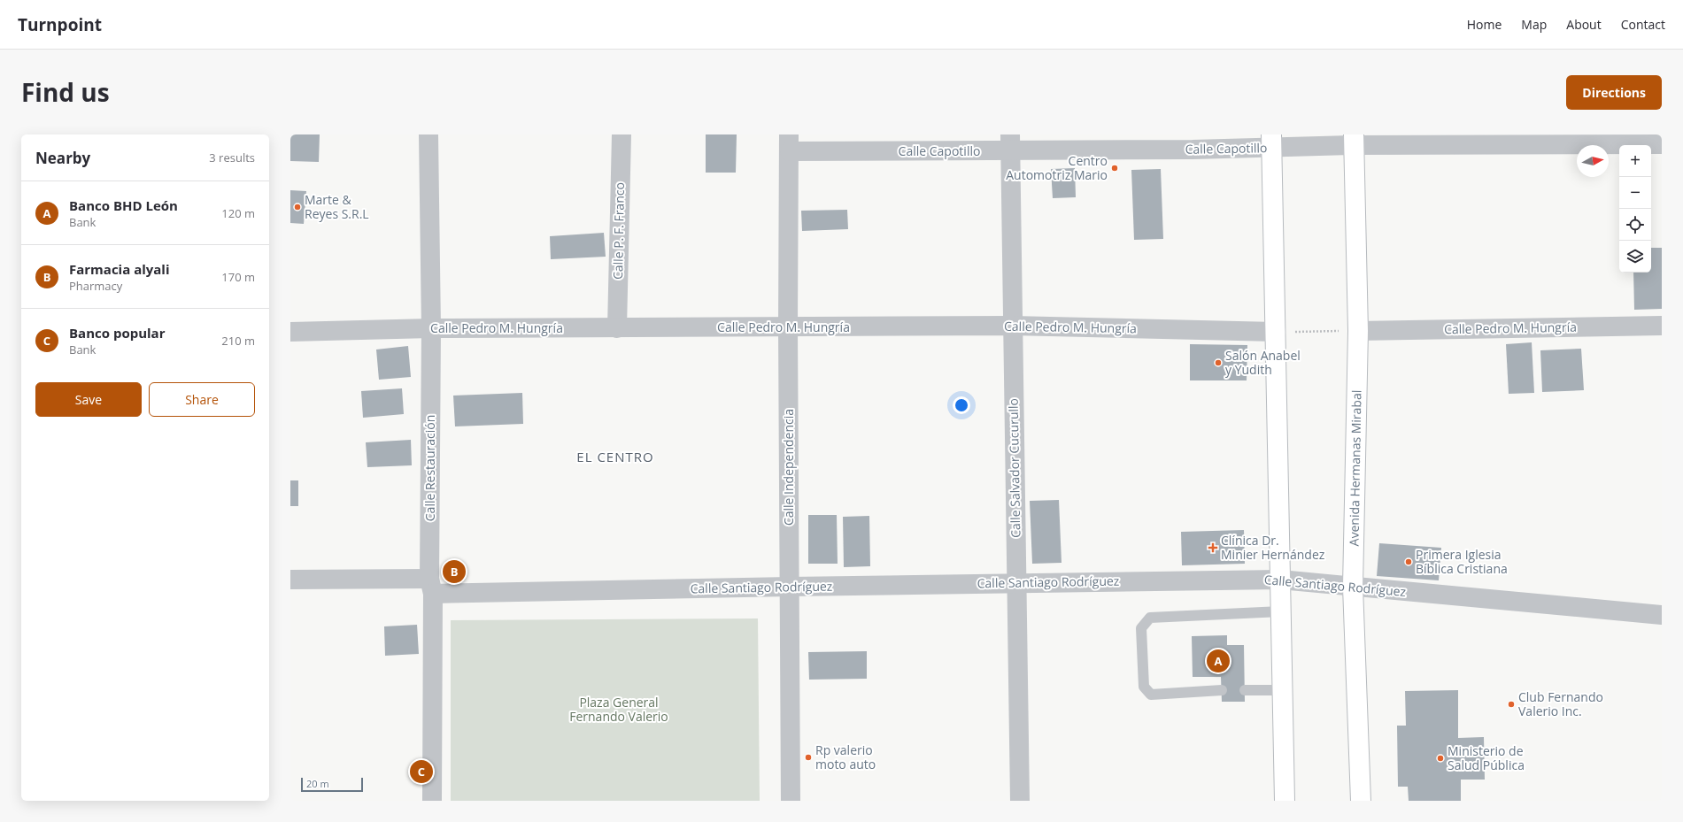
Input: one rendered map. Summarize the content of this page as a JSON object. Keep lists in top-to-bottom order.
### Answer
{
  "streets": {
    "main road": ["Avenida Hermanas Mirabal"],
    "street": [
      "Calle Capotillo",
      "Calle P. F. Franco",
      "Calle Pedro M. Hungría",
      "Calle Independencia",
      "Calle Restauración",
      "Calle Salvador Cucurullo",
      "Calle Santiago Rodríguez"
    ]
  },
  "crossings": [
    ["Calle Capotillo", "Calle Independencia"],
    ["Calle Capotillo", "Calle Salvador Cucurullo"],
    ["Calle Capotillo", "Avenida Hermanas Mirabal"],
    ["Calle P. F. Franco", "Calle Pedro M. Hungría"],
    ["Calle Pedro M. Hungría", "Calle Independencia"],
    ["Calle Pedro M. Hungría", "Calle Restauración"],
    ["Calle Pedro M. Hungría", "Calle Salvador Cucurullo"],
    ["Calle Pedro M. Hungría", "Avenida Hermanas Mirabal"],
    ["Calle Independencia", "Calle Santiago Rodríguez"],
    ["Calle Restauración", "Calle Santiago Rodríguez"],
    ["Calle Salvador Cucurullo", "Calle Santiago Rodríguez"],
    ["Avenida Hermanas Mirabal", "Calle Santiago Rodríguez"]
  ],
  "districts": ["EL CENTRO"],
  "parks": ["Plaza General Fernando Valerio"],
  "places": {
    "other": [
      "Centro Automotriz Mario",
      "Marte & Reyes S.R.L",
      "Salón Anabel y Yudith",
      "Primera Iglesia Bíblica Cristiana",
      "Club Fernando Valerio Inc.",
      "Rp valerio moto auto",
      "Ministerio de Salud Pública"
    ],
    "health": ["Clínica Dr. Minier Hernández"]
  },
  "scale_bar": "20 m",
  "north": "right",
  "page": {
    "header": "Turnpoint",
    "nav": [
      "Home",
      "Map",
      "About",
      "Contact"
    ],
    "title": "Find us",
    "buttons": [
      "Directions",
      ["Save", "Share"]
    ],
    "heading": ["Nearby", "3 results"],
    "map_buttons": ["+", "−"],
    "list": [
      {
        "mark": "A",
        "name": "Banco BHD León",
        "note": "Bank",
        "value": "120 m"
      },
      {
        "mark": "B",
        "name": "Farmacia alyali",
        "note": "Pharmacy",
        "value": "170 m"
      },
      {
        "mark": "C",
        "name": "Banco popular",
        "note": "Bank",
        "value": "210 m"
      }
    ],
    "pins": ["B", "A", "C"],
    "scale": "20 m"
  }
}
